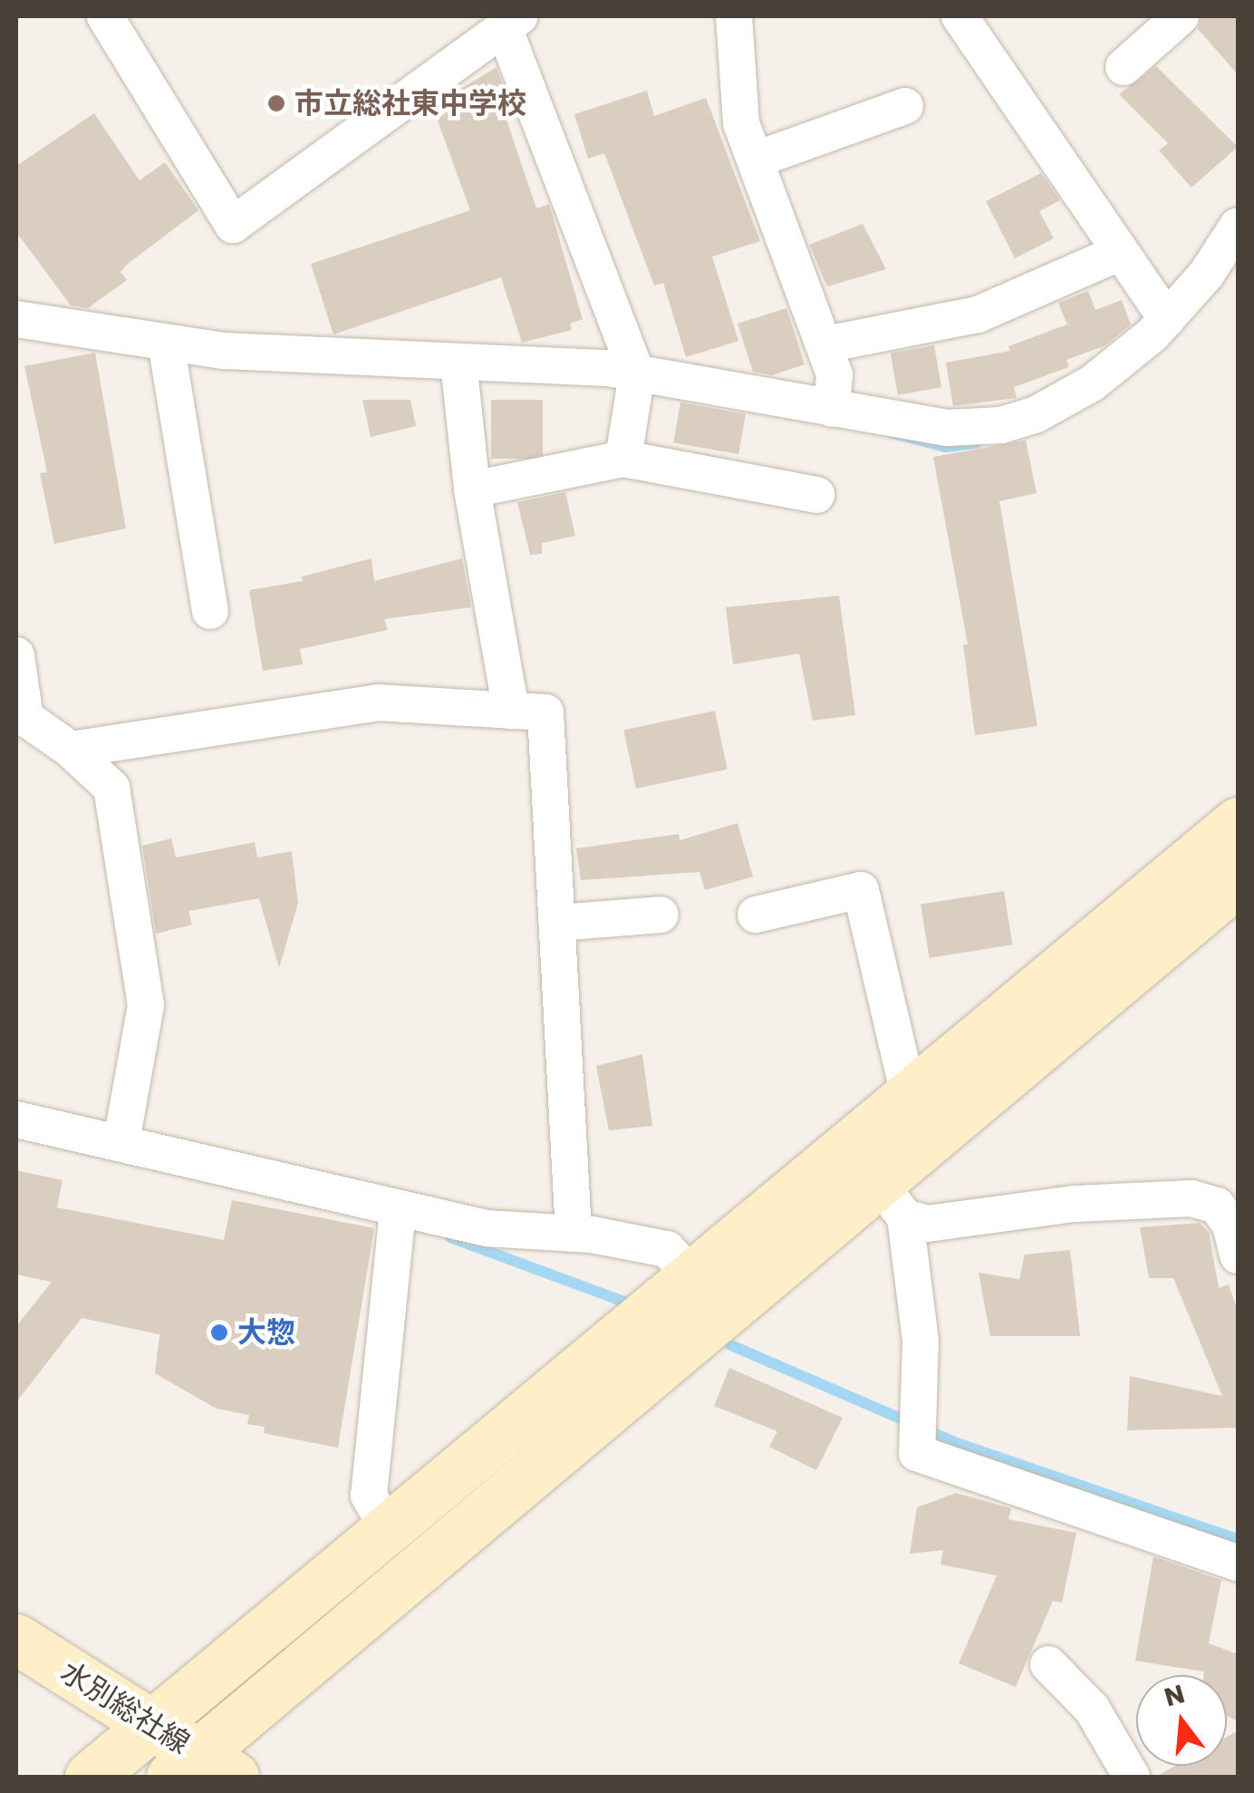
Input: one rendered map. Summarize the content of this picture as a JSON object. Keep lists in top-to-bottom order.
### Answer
{
  "streets": {
    "street": ["水別総社線"]
  },
  "places": ["市立総社東中学校", "大惣"],
  "north": "top"
}
